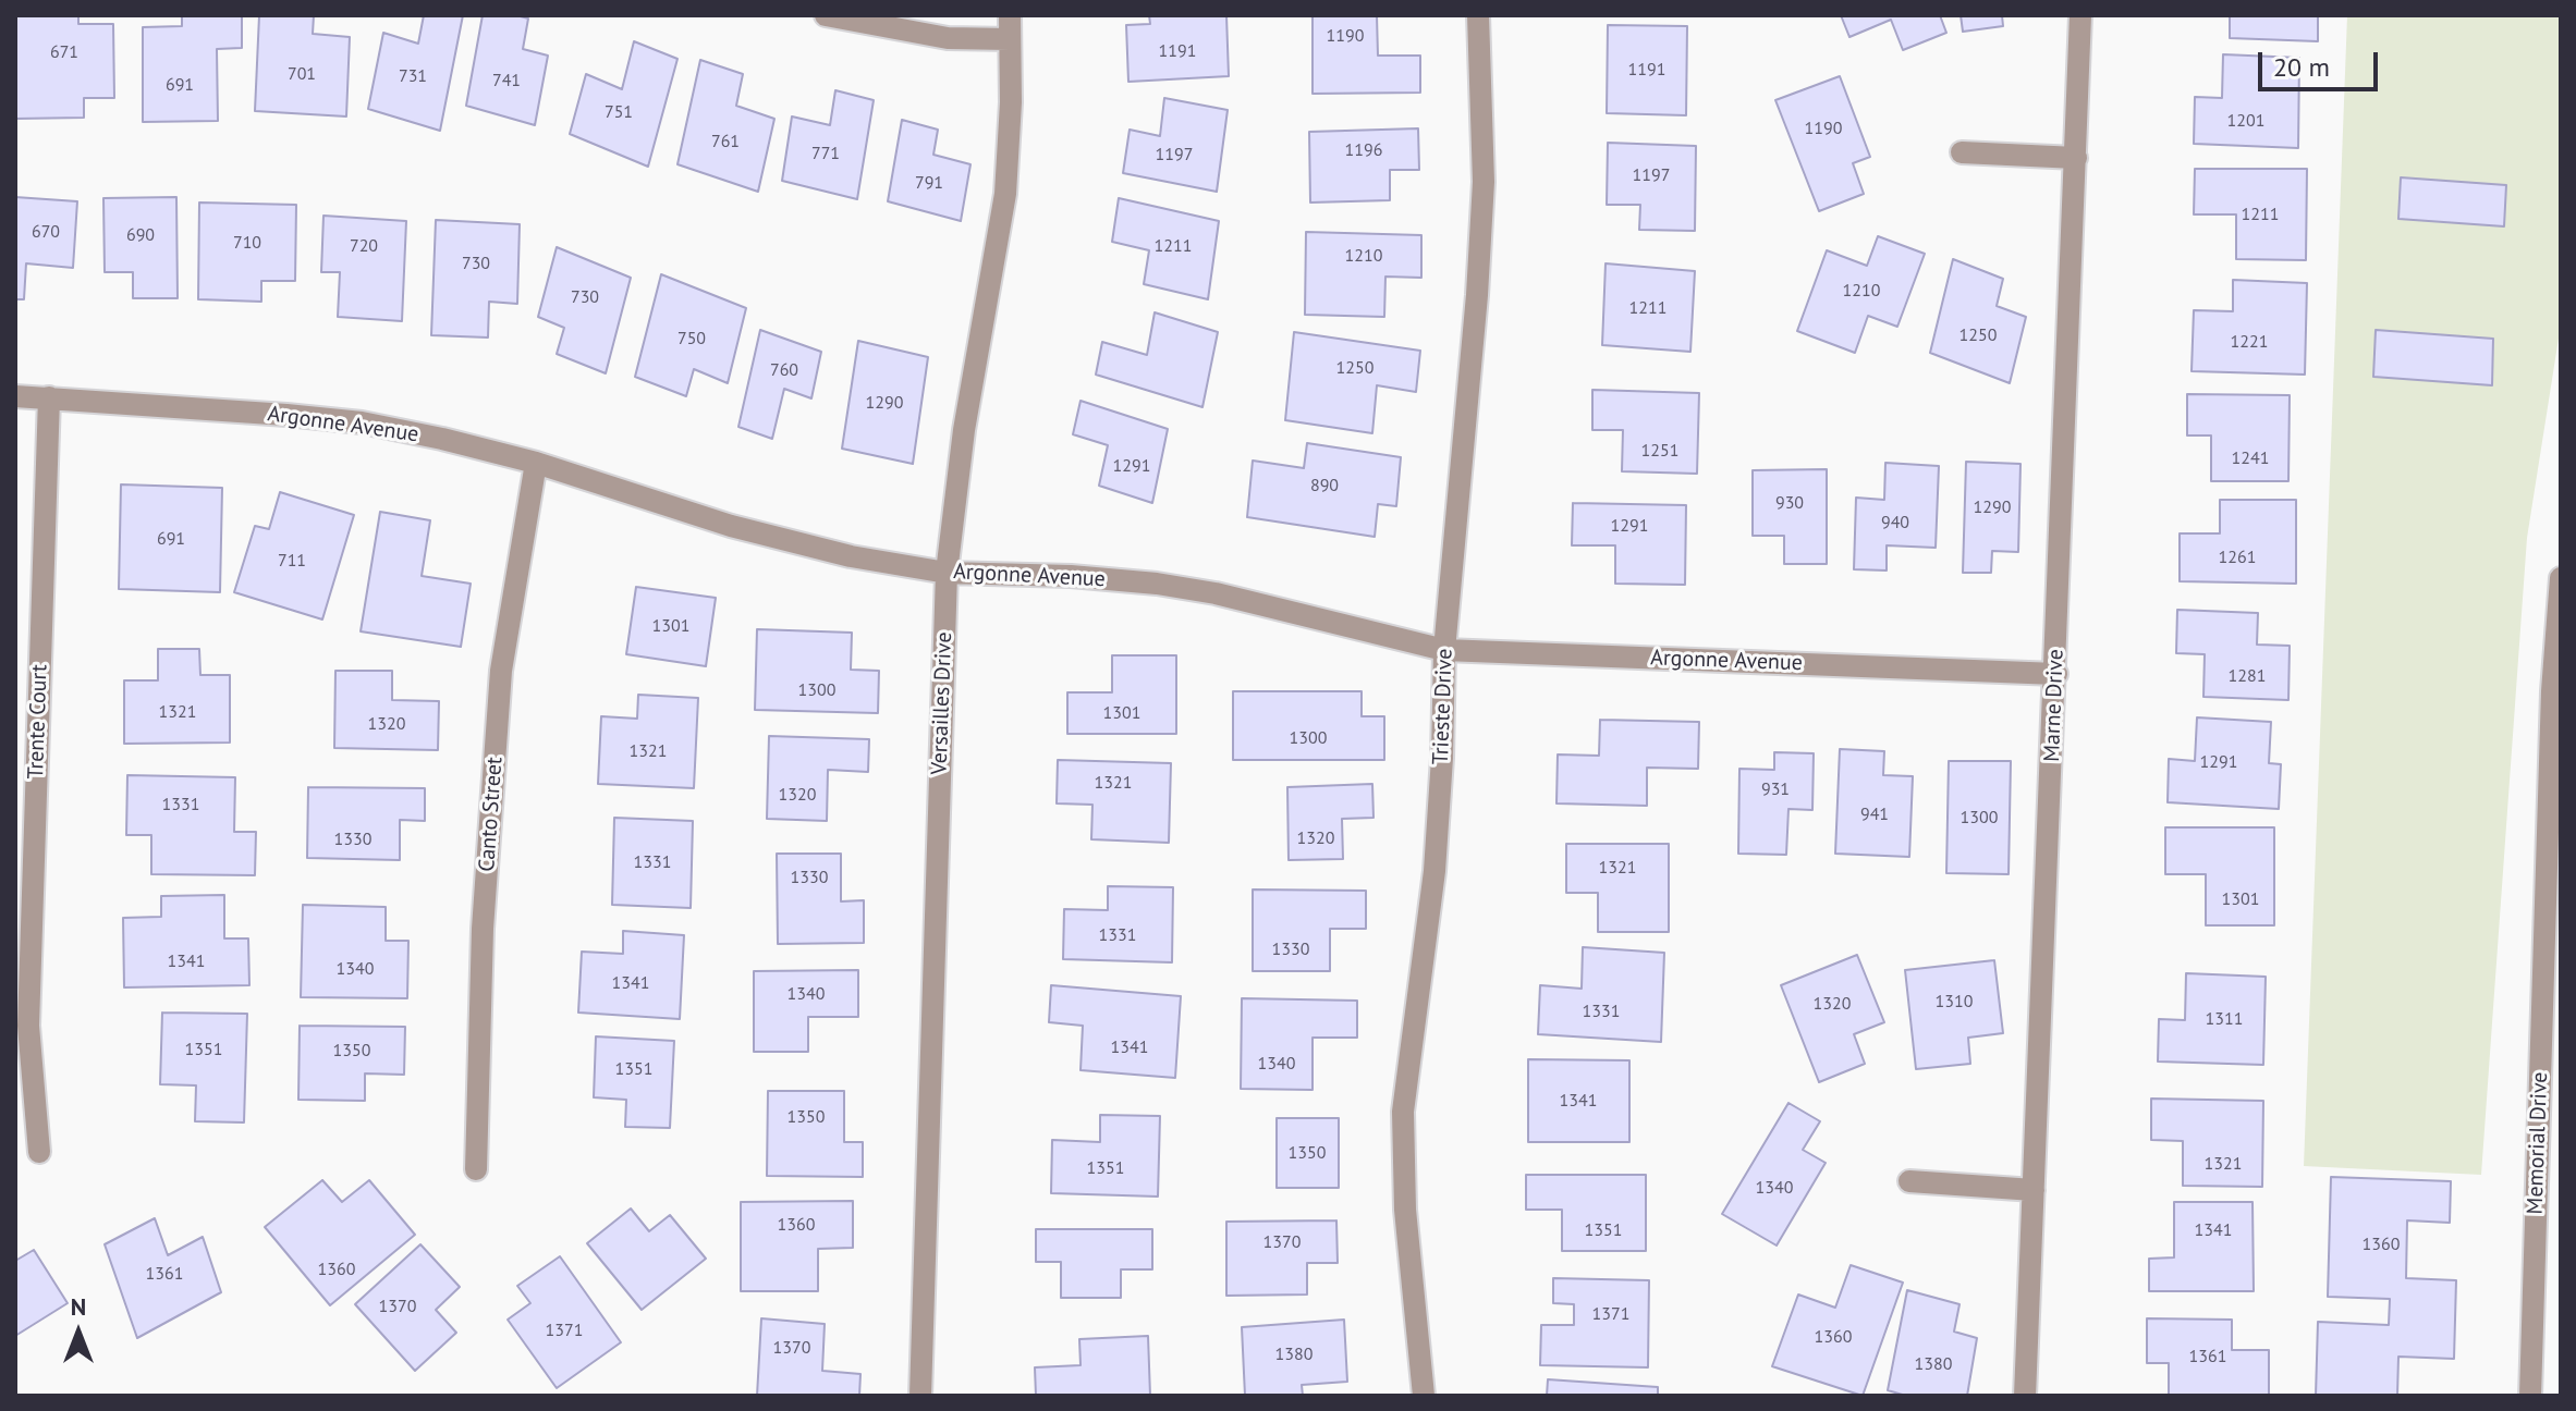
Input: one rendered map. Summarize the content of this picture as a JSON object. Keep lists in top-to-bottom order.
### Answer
{
  "streets": {
    "street": [
      "Argonne Avenue",
      "Versailles Drive",
      "Marne Drive",
      "Trieste Drive",
      "Trente Court",
      "Canto Street",
      "Memorial Drive"
    ]
  },
  "crossings": [
    ["Argonne Avenue", "Versailles Drive"],
    ["Argonne Avenue", "Marne Drive"],
    ["Argonne Avenue", "Trieste Drive"],
    ["Argonne Avenue", "Trente Court"],
    ["Argonne Avenue", "Canto Street"]
  ],
  "house_numbers": [
    "1190",
    "1191",
    "671",
    "1191",
    "701",
    "731",
    "741",
    "691",
    "751",
    "1201",
    "1190",
    "761",
    "1196",
    "771",
    "1197",
    "1197",
    "791",
    "1211",
    "670",
    "690",
    "710",
    "720",
    "1211",
    "1210",
    "730",
    "1210",
    "730",
    "1211",
    "1250",
    "750",
    "1221",
    "1250",
    "760",
    "1290",
    "1251",
    "1241",
    "1291",
    "890",
    "930",
    "1290",
    "940",
    "1291",
    "691",
    "1261",
    "711",
    "1301",
    "1281",
    "1300",
    "1321",
    "1301",
    "1320",
    "1300",
    "1321",
    "1291",
    "1321",
    "931",
    "1320",
    "1331",
    "941",
    "1300",
    "1320",
    "1330",
    "1331",
    "1321",
    "1330",
    "1301",
    "1331",
    "1330",
    "1341",
    "1340",
    "1341",
    "1340",
    "1310",
    "1320",
    "1331",
    "1311",
    "1341",
    "1351",
    "1350",
    "1340",
    "1351",
    "1341",
    "1350",
    "1350",
    "1321",
    "1351",
    "1340",
    "1360",
    "1351",
    "1341",
    "1370",
    "1360",
    "1360",
    "1361",
    "1370",
    "1371",
    "1371",
    "1360",
    "1370",
    "1380",
    "1361",
    "1380"
  ],
  "scale_bar": "20 m",
  "north": "top"
}
